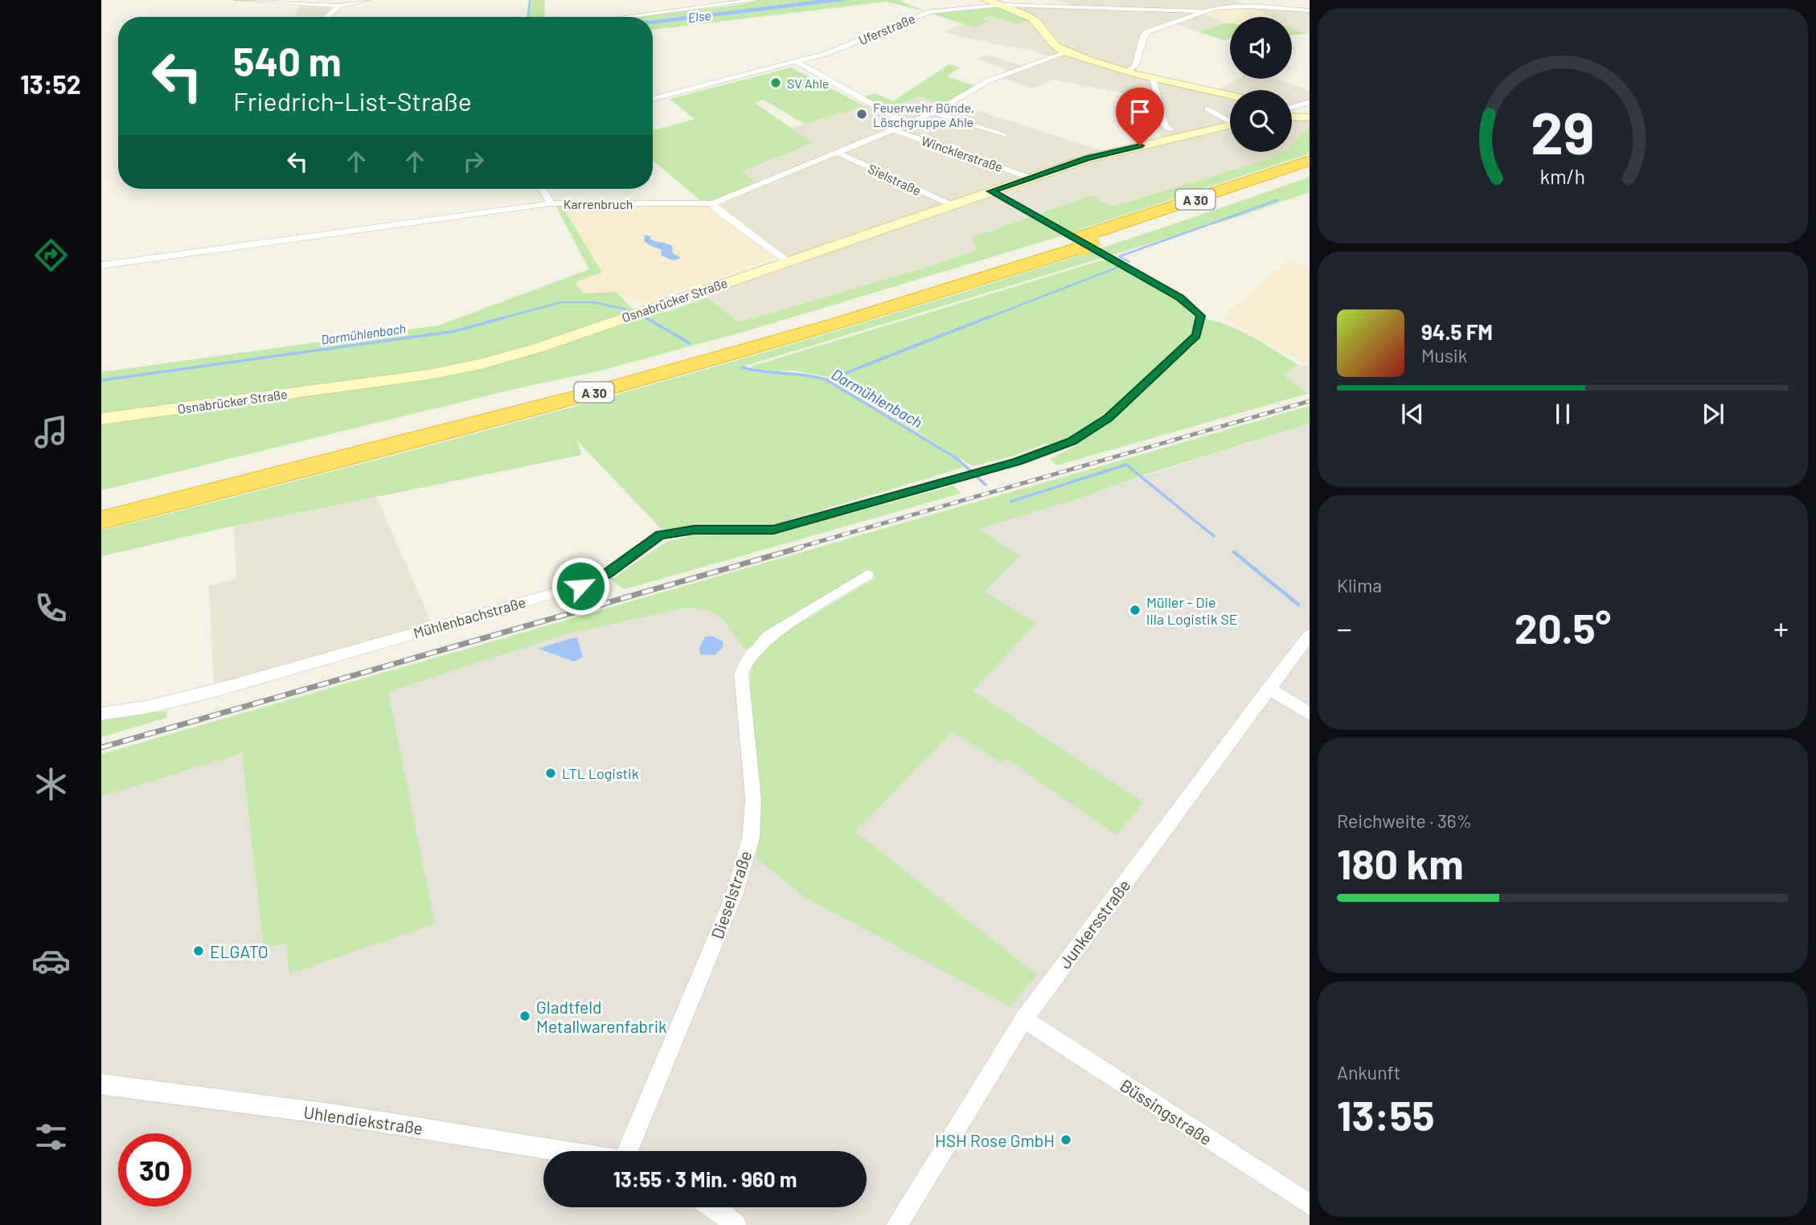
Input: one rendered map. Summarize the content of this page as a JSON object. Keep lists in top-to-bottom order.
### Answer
{
  "streets": {
    "highway": ["A 30"],
    "main road": ["Osnabrücker Straße"],
    "street": [
      "Uferstraße",
      "Wincklerstraße",
      "Sielstraße",
      "Karrenbruch",
      "Mühlenbachstraße",
      "Dieselstraße",
      "Junkersstraße",
      "Büssingstraße",
      "Uhlendiekstraße"
    ]
  },
  "crossings": [
    ["Wincklerstraße", "Karrenbruch"],
    ["Wincklerstraße", "Osnabrücker Straße"],
    ["Sielstraße", "Karrenbruch"],
    ["Sielstraße", "Osnabrücker Straße"],
    ["Osnabrücker Straße", "Mühlenbachstraße"],
    ["Junkersstraße", "Büssingstraße"]
  ],
  "water": ["Else", "Darmühlenbach"],
  "places": [
    "SV Ahle",
    "Feuerwehr Bünde, Löschgruppe Ahle",
    "Müller - Die lila Logistik SE",
    "LTL Logistik",
    "ELGATO",
    "Gladtfeld Metallwarenfabrik",
    "HSH Rose GmbH"
  ],
  "page": {
    "tabs": "13:52",
    "turn": ["540 m", "Friedrich-List-Straße"],
    "song": ["94.5 FM", "Musik"],
    "tile": [
      "Klima",
      ["Reichweite · 36%", "180 km"],
      ["Ankunft", "13:55"]
    ],
    "heat": ["−", "20.5°", "+"],
    "limit": "30",
    "trip": "13:55 · 3 Min. · 960 m",
    "gauge": ["29", "km/h"]
  }
}
